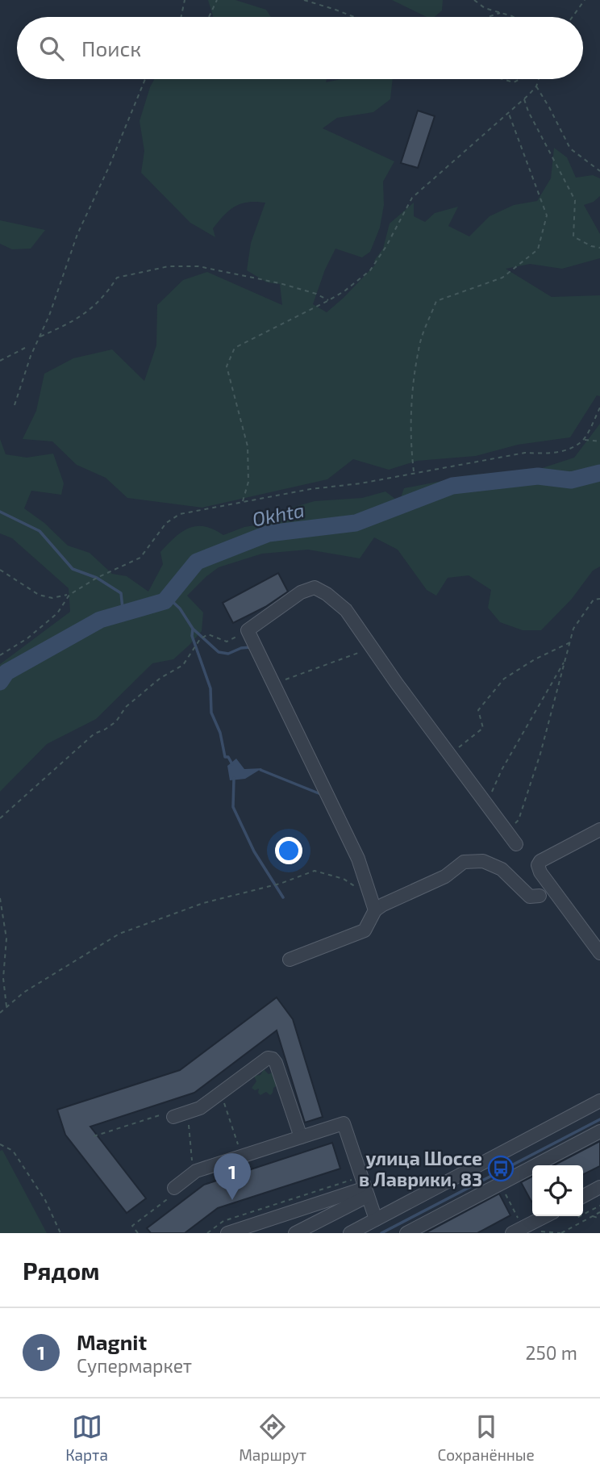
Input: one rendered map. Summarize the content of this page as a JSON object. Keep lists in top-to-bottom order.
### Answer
{
  "water": ["Okhta"],
  "places": {
    "bus stop": ["улица Шоссе в Лаврики, 83"]
  },
  "page": {
    "search": "Поиск",
    "pins": "1",
    "heading": "Рядом",
    "list": [
      {
        "mark": "1",
        "name": "Magnit",
        "note": "Супермаркет",
        "value": "250 m"
      }
    ],
    "nav": ["Карта", "Маршрут", "Сохранённые"]
  }
}
